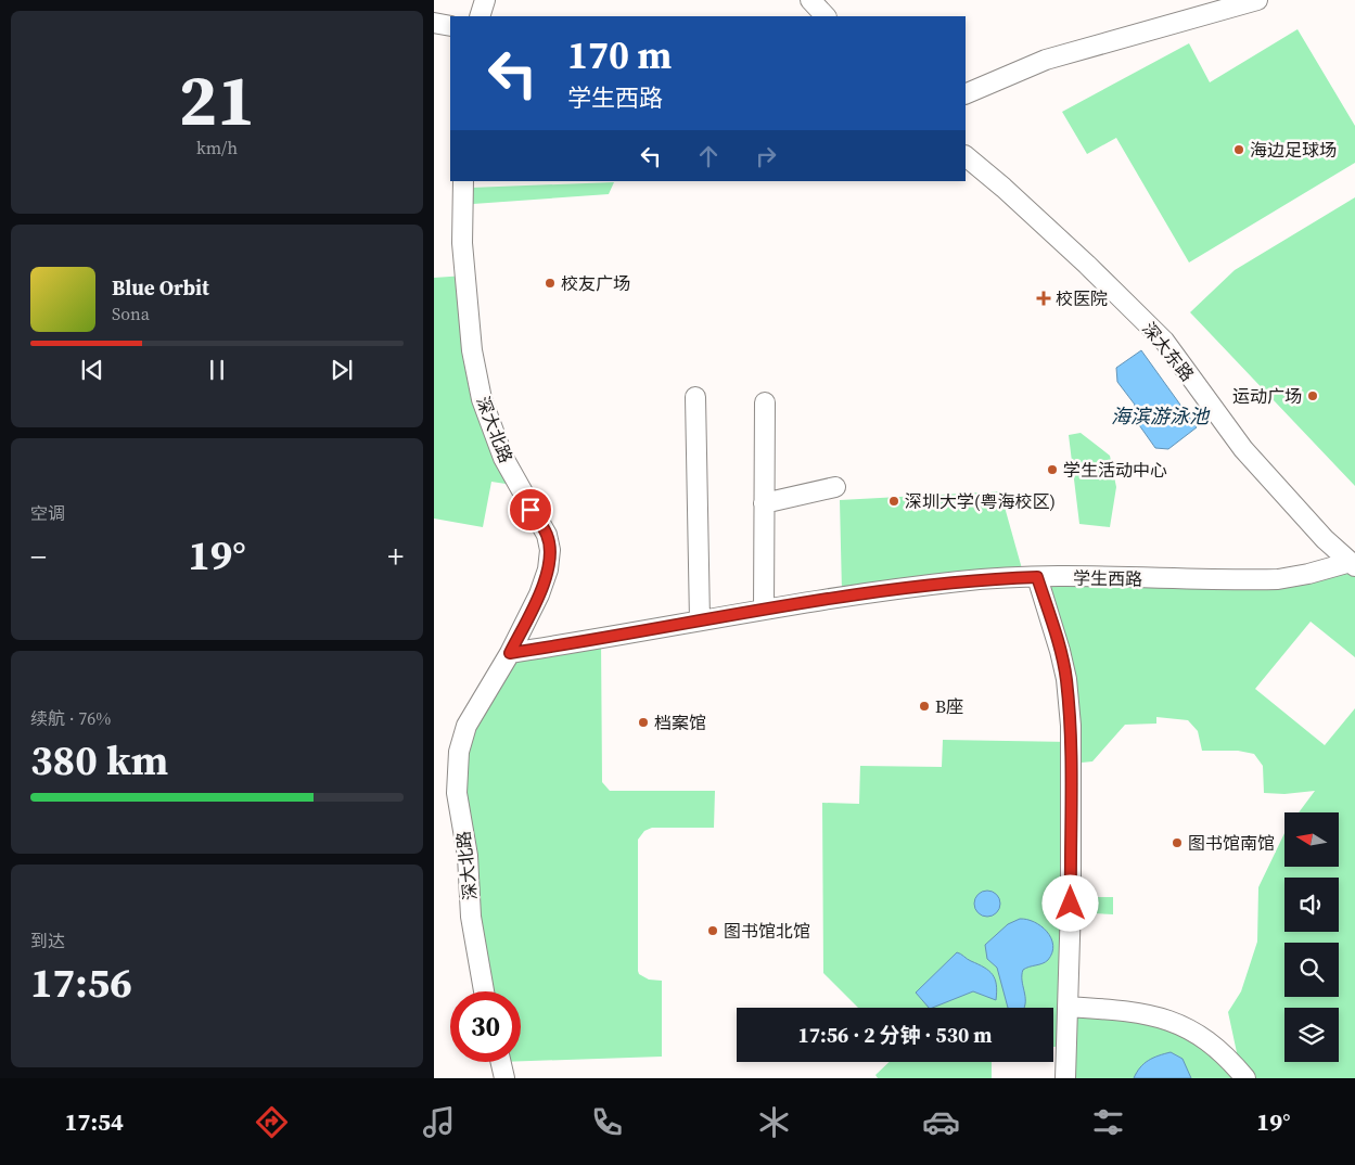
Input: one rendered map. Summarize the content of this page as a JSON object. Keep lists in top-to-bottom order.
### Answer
{
  "streets": {
    "street": ["深大东路", "深大北路", "学生西路"]
  },
  "crossings": [
    ["深大东路", "学生西路"],
    ["深大北路", "学生西路"]
  ],
  "water": ["海滨游泳池"],
  "places": {
    "other": [
      "海边足球场",
      "校友广场",
      "运动广场",
      "学生活动中心",
      "深圳大学(粤海校区)",
      "B座",
      "档案馆",
      "图书馆南馆",
      "图书馆北馆"
    ],
    "health": ["校医院"]
  },
  "north": "left",
  "page": {
    "tile": [
      ["21", "km/h"],
      "空调",
      ["续航 · 76%", "380 km"],
      ["到达", "17:56"]
    ],
    "turn": ["170 m", "学生西路"],
    "song": ["Blue Orbit", "Sona"],
    "heat": ["−", "19°", "+"],
    "limit": "30",
    "trip": "17:56 · 2 分钟 · 530 m",
    "tabs": ["17:54", "19°"]
  }
}
